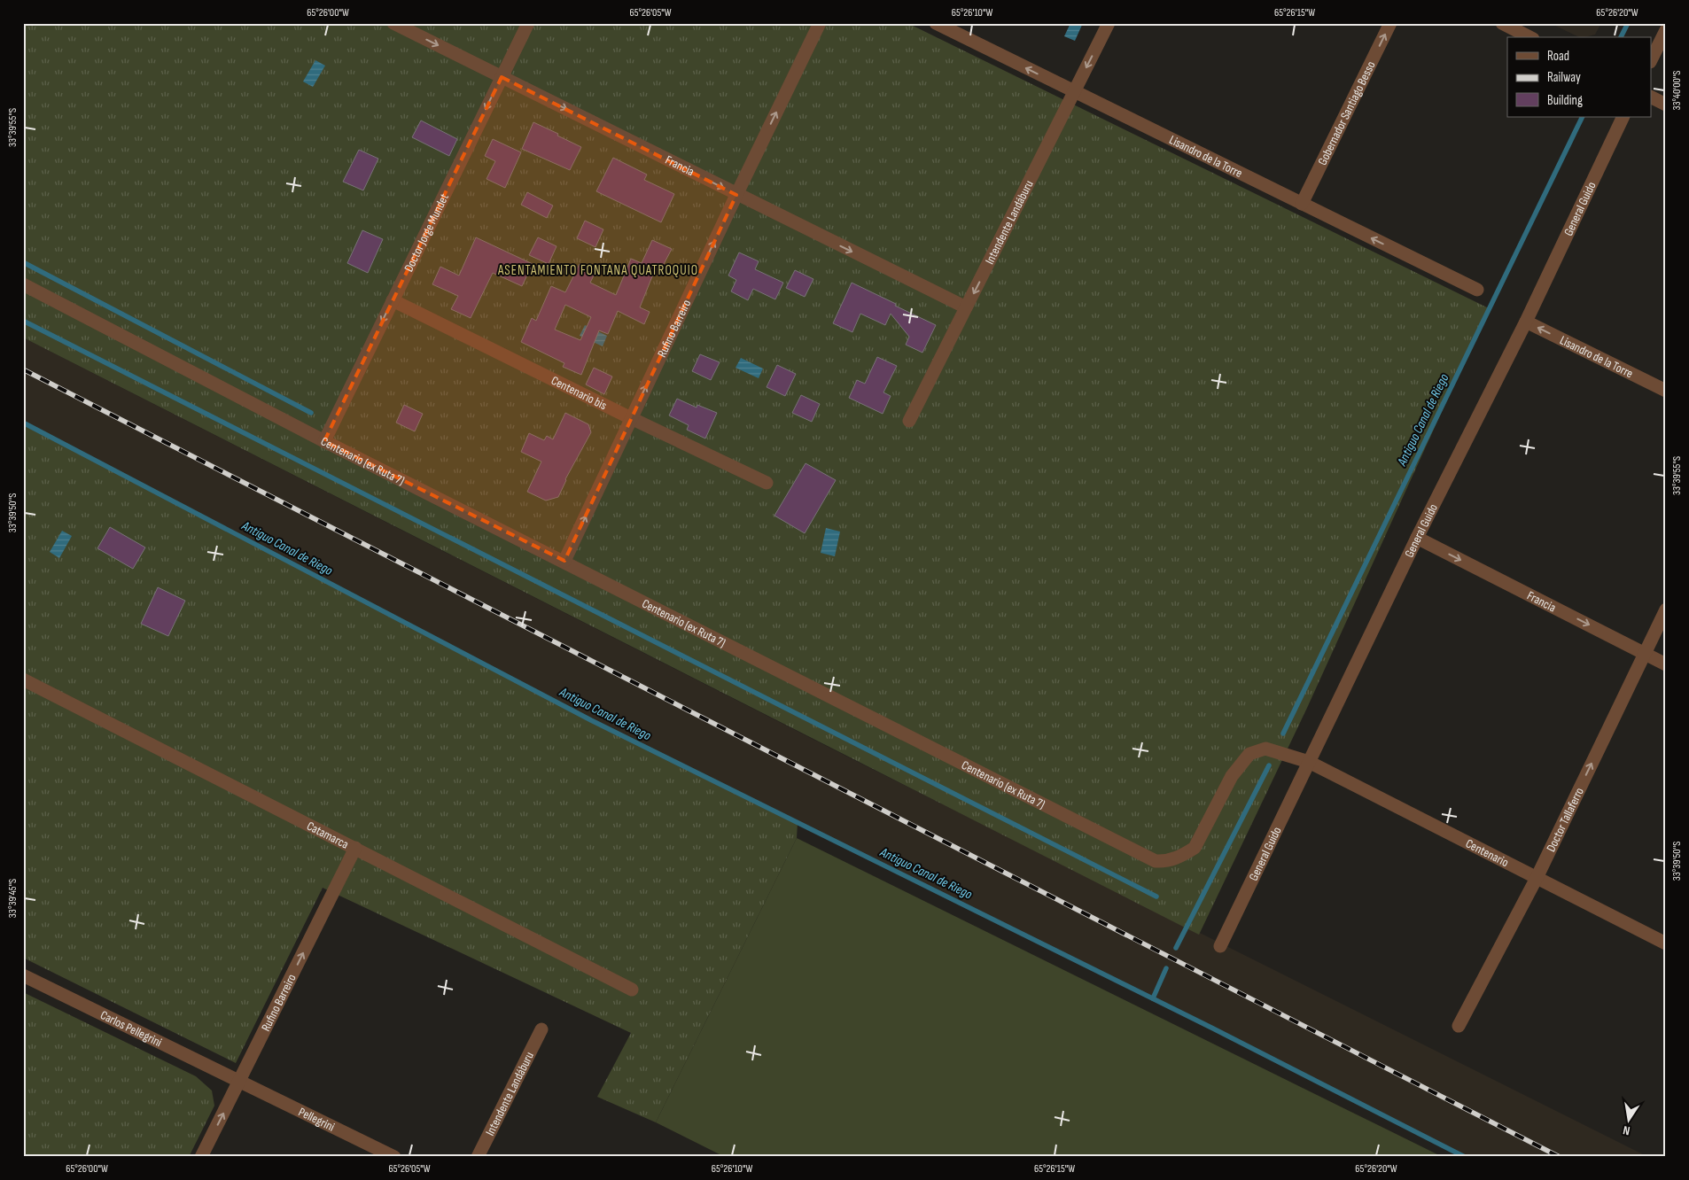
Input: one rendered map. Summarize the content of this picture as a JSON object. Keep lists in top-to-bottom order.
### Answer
{
  "streets": {
    "street": [
      "Gobernador Santiago Besso",
      "Lisandro de la Torre",
      "Francia",
      "General Guido",
      "Intendente Landáburu",
      "Doctor Jorge Mundet",
      "Rufino Barreiro",
      "Centenario bis",
      "Centenario (ex Ruta 7)",
      "Doctor Tallaferro",
      "Catamarca",
      "Centenario",
      "Carlos Pellegrini",
      "Pellegrini"
    ]
  },
  "crossings": [
    ["Gobernador Santiago Besso", "Lisandro de la Torre"],
    ["Lisandro de la Torre", "General Guido"],
    ["Lisandro de la Torre", "Intendente Landáburu"],
    ["Francia", "General Guido"],
    ["Francia", "Intendente Landáburu"],
    ["Francia", "Doctor Jorge Mundet"],
    ["Francia", "Rufino Barreiro"],
    ["Francia", "Doctor Tallaferro"],
    ["General Guido", "Centenario (ex Ruta 7)"],
    ["General Guido", "Centenario"],
    ["Doctor Jorge Mundet", "Centenario bis"],
    ["Doctor Jorge Mundet", "Centenario (ex Ruta 7)"],
    ["Rufino Barreiro", "Centenario bis"],
    ["Rufino Barreiro", "Centenario (ex Ruta 7)"],
    ["Rufino Barreiro", "Catamarca"],
    ["Rufino Barreiro", "Carlos Pellegrini"],
    ["Rufino Barreiro", "Pellegrini"],
    ["Centenario (ex Ruta 7)", "Centenario"],
    ["Doctor Tallaferro", "Centenario"],
    ["Carlos Pellegrini", "Pellegrini"]
  ],
  "one_way": [
    "Gobernador Santiago Besso",
    "Lisandro de la Torre",
    "Francia",
    "Intendente Landáburu",
    "Doctor Jorge Mundet",
    "Rufino Barreiro",
    "Doctor Tallaferro"
  ],
  "districts": ["ASENTAMIENTO FONTANA QUATROQUIO"],
  "water": ["Antiguo Canal de Riego"],
  "legend": ["Road", "Railway", "Building"],
  "north": "bottom",
  "coordinates": [
    "65°26'00\"W",
    "65°26'05\"W",
    "65°26'10\"W",
    "65°26'15\"W",
    "65°26'20\"W",
    "33°40'00\"S",
    "33°39'55\"S",
    "33°39'50\"S",
    "33°39'45\"S"
  ]
}
